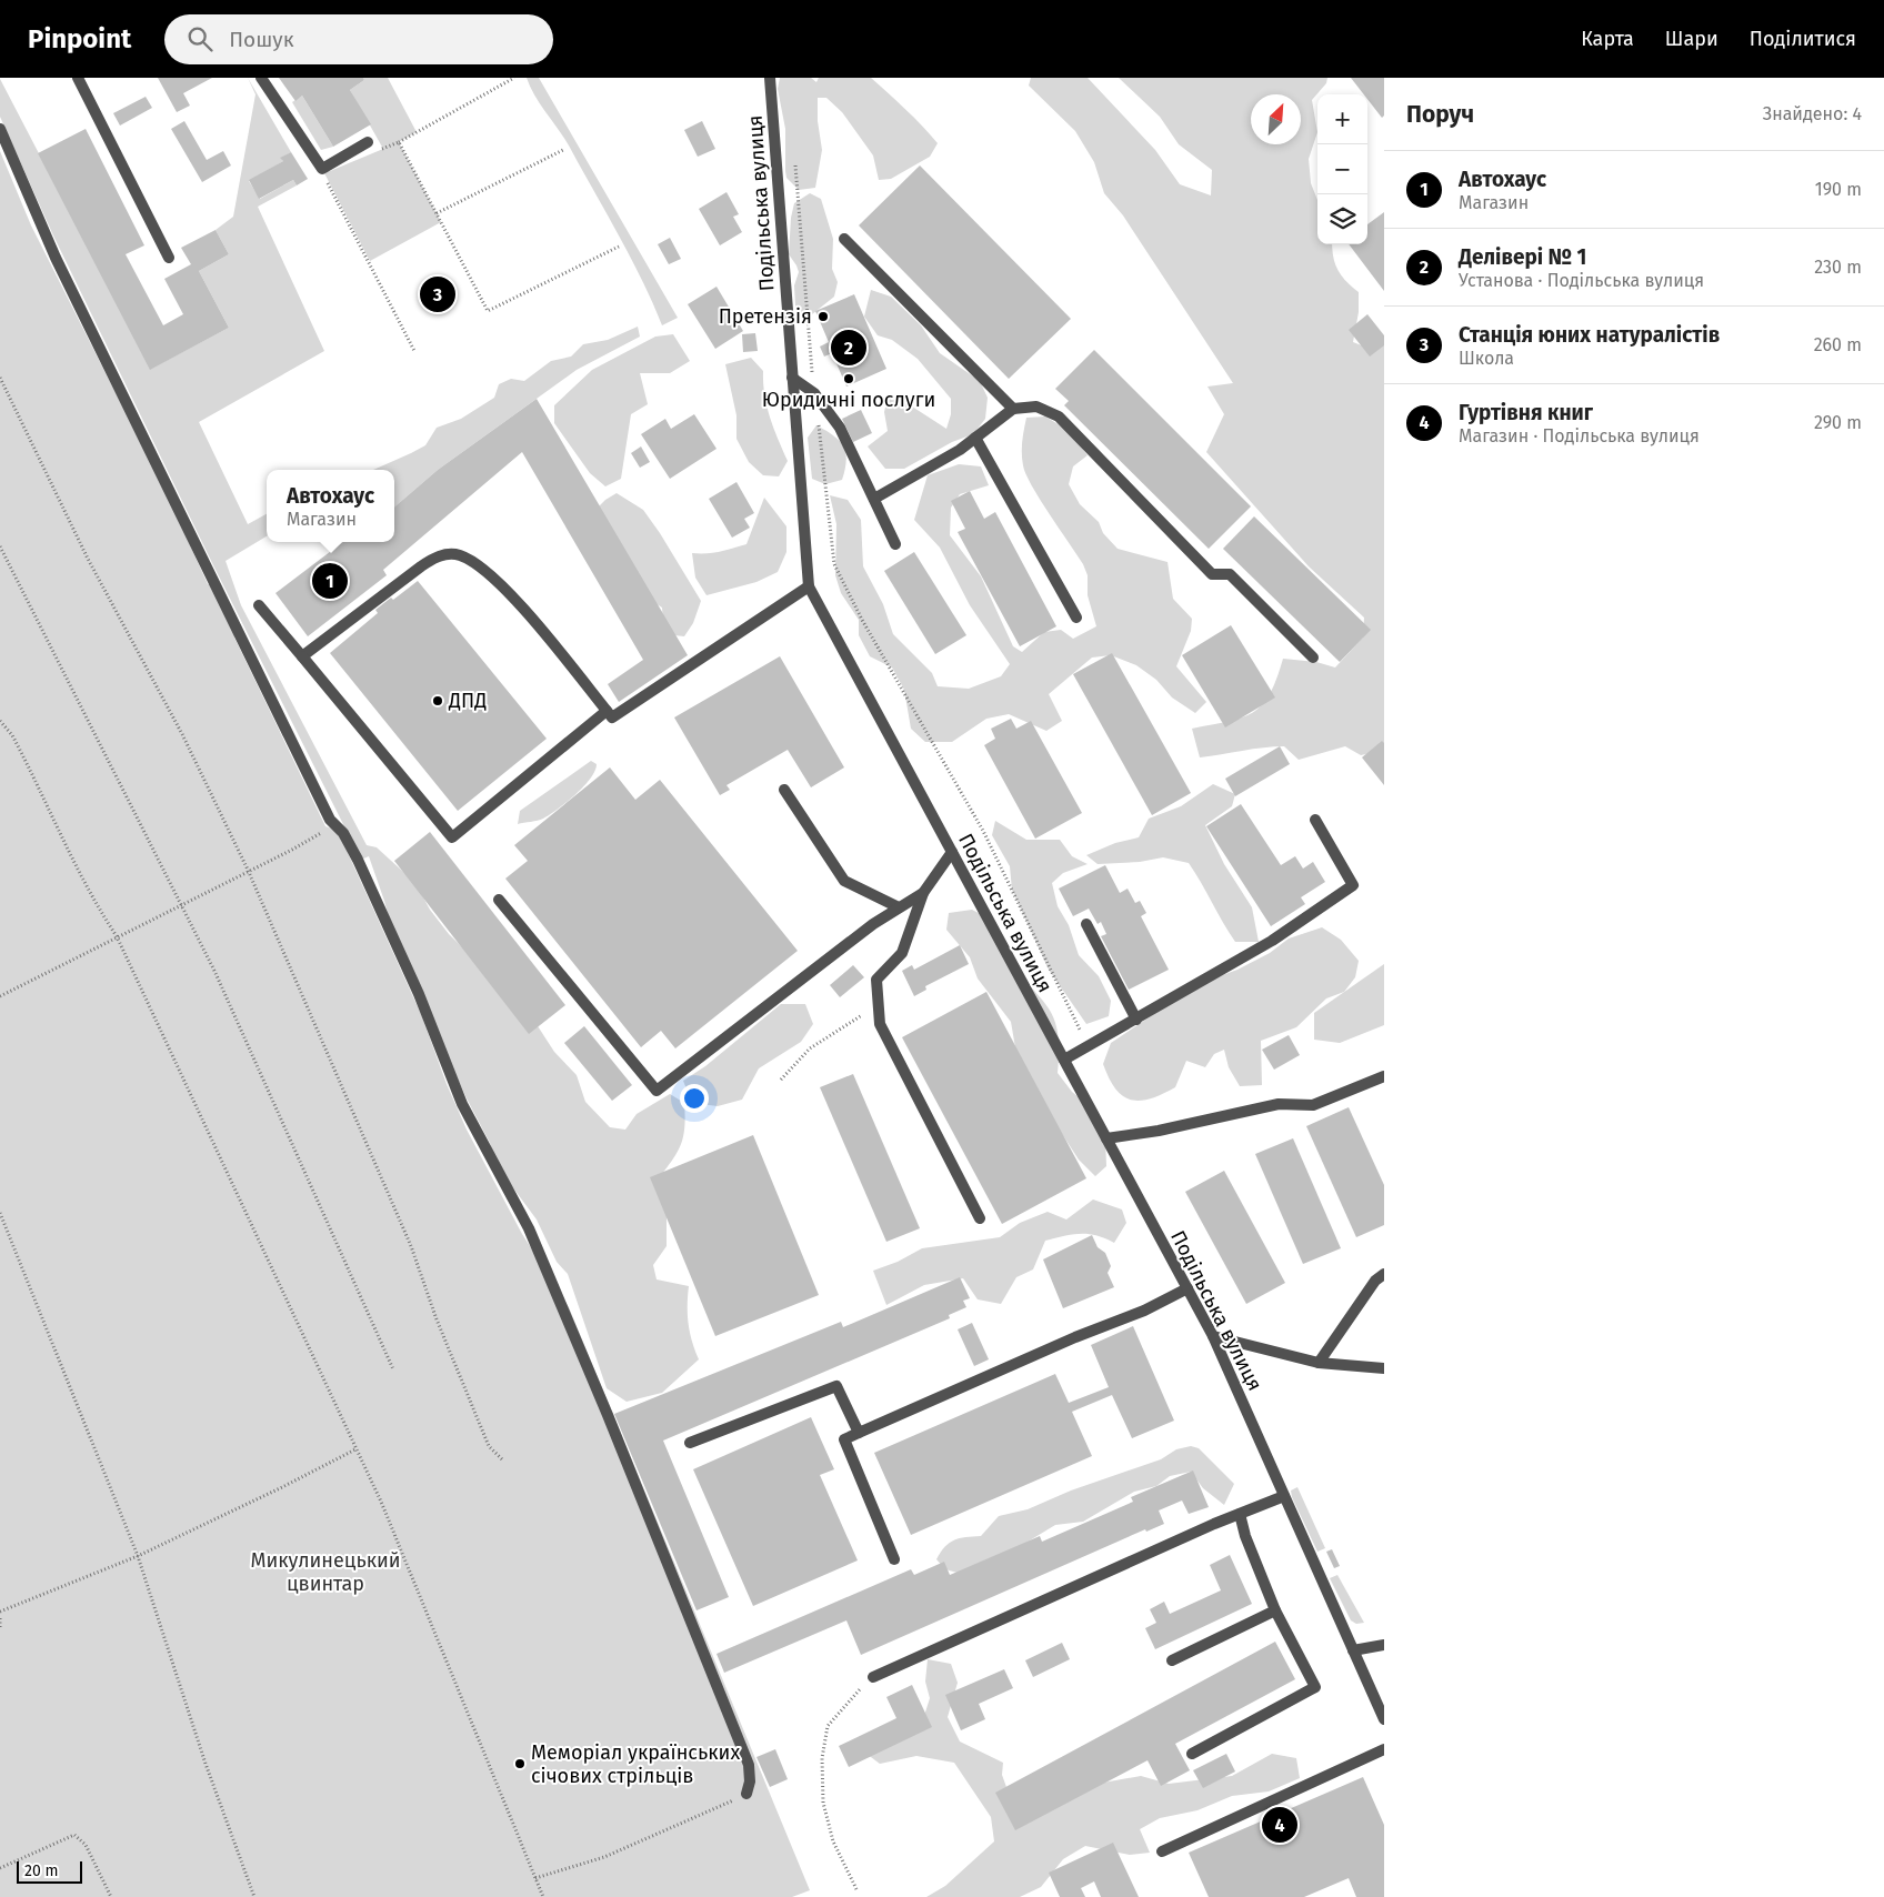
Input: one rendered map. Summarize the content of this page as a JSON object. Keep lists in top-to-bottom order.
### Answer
{
  "streets": {
    "street": ["Подільська вулиця"]
  },
  "parks": ["Микулинецький цвинтар"],
  "places": [
    "Претензія",
    "Юридичні послуги",
    "ДПД",
    "Меморіал українських січових стрільців"
  ],
  "scale_bar": "20 m",
  "north": "top right",
  "page": {
    "header": "Pinpoint",
    "search": "Пошук",
    "nav": ["Карта", "Шари", "Поділитися"],
    "heading": ["Поруч", "Знайдено: 4"],
    "map_buttons": ["+", "−"],
    "list": [
      {
        "mark": "1",
        "name": "Автохаус",
        "note": "Магазин",
        "value": "190 m"
      },
      {
        "mark": "2",
        "name": "Делівері № 1",
        "note": "Установа · Подільська вулиця",
        "value": "230 m"
      },
      {
        "mark": "3",
        "name": "Станція юних натуралістів",
        "note": "Школа",
        "value": "260 m"
      },
      {
        "mark": "4",
        "name": "Гуртівня книг",
        "note": "Магазин · Подільська вулиця",
        "value": "290 m"
      }
    ],
    "pins": [
      "3",
      "2",
      "1",
      "4"
    ],
    "popup": ["Автохаус", "Магазин"],
    "scale": "20 m"
  }
}
